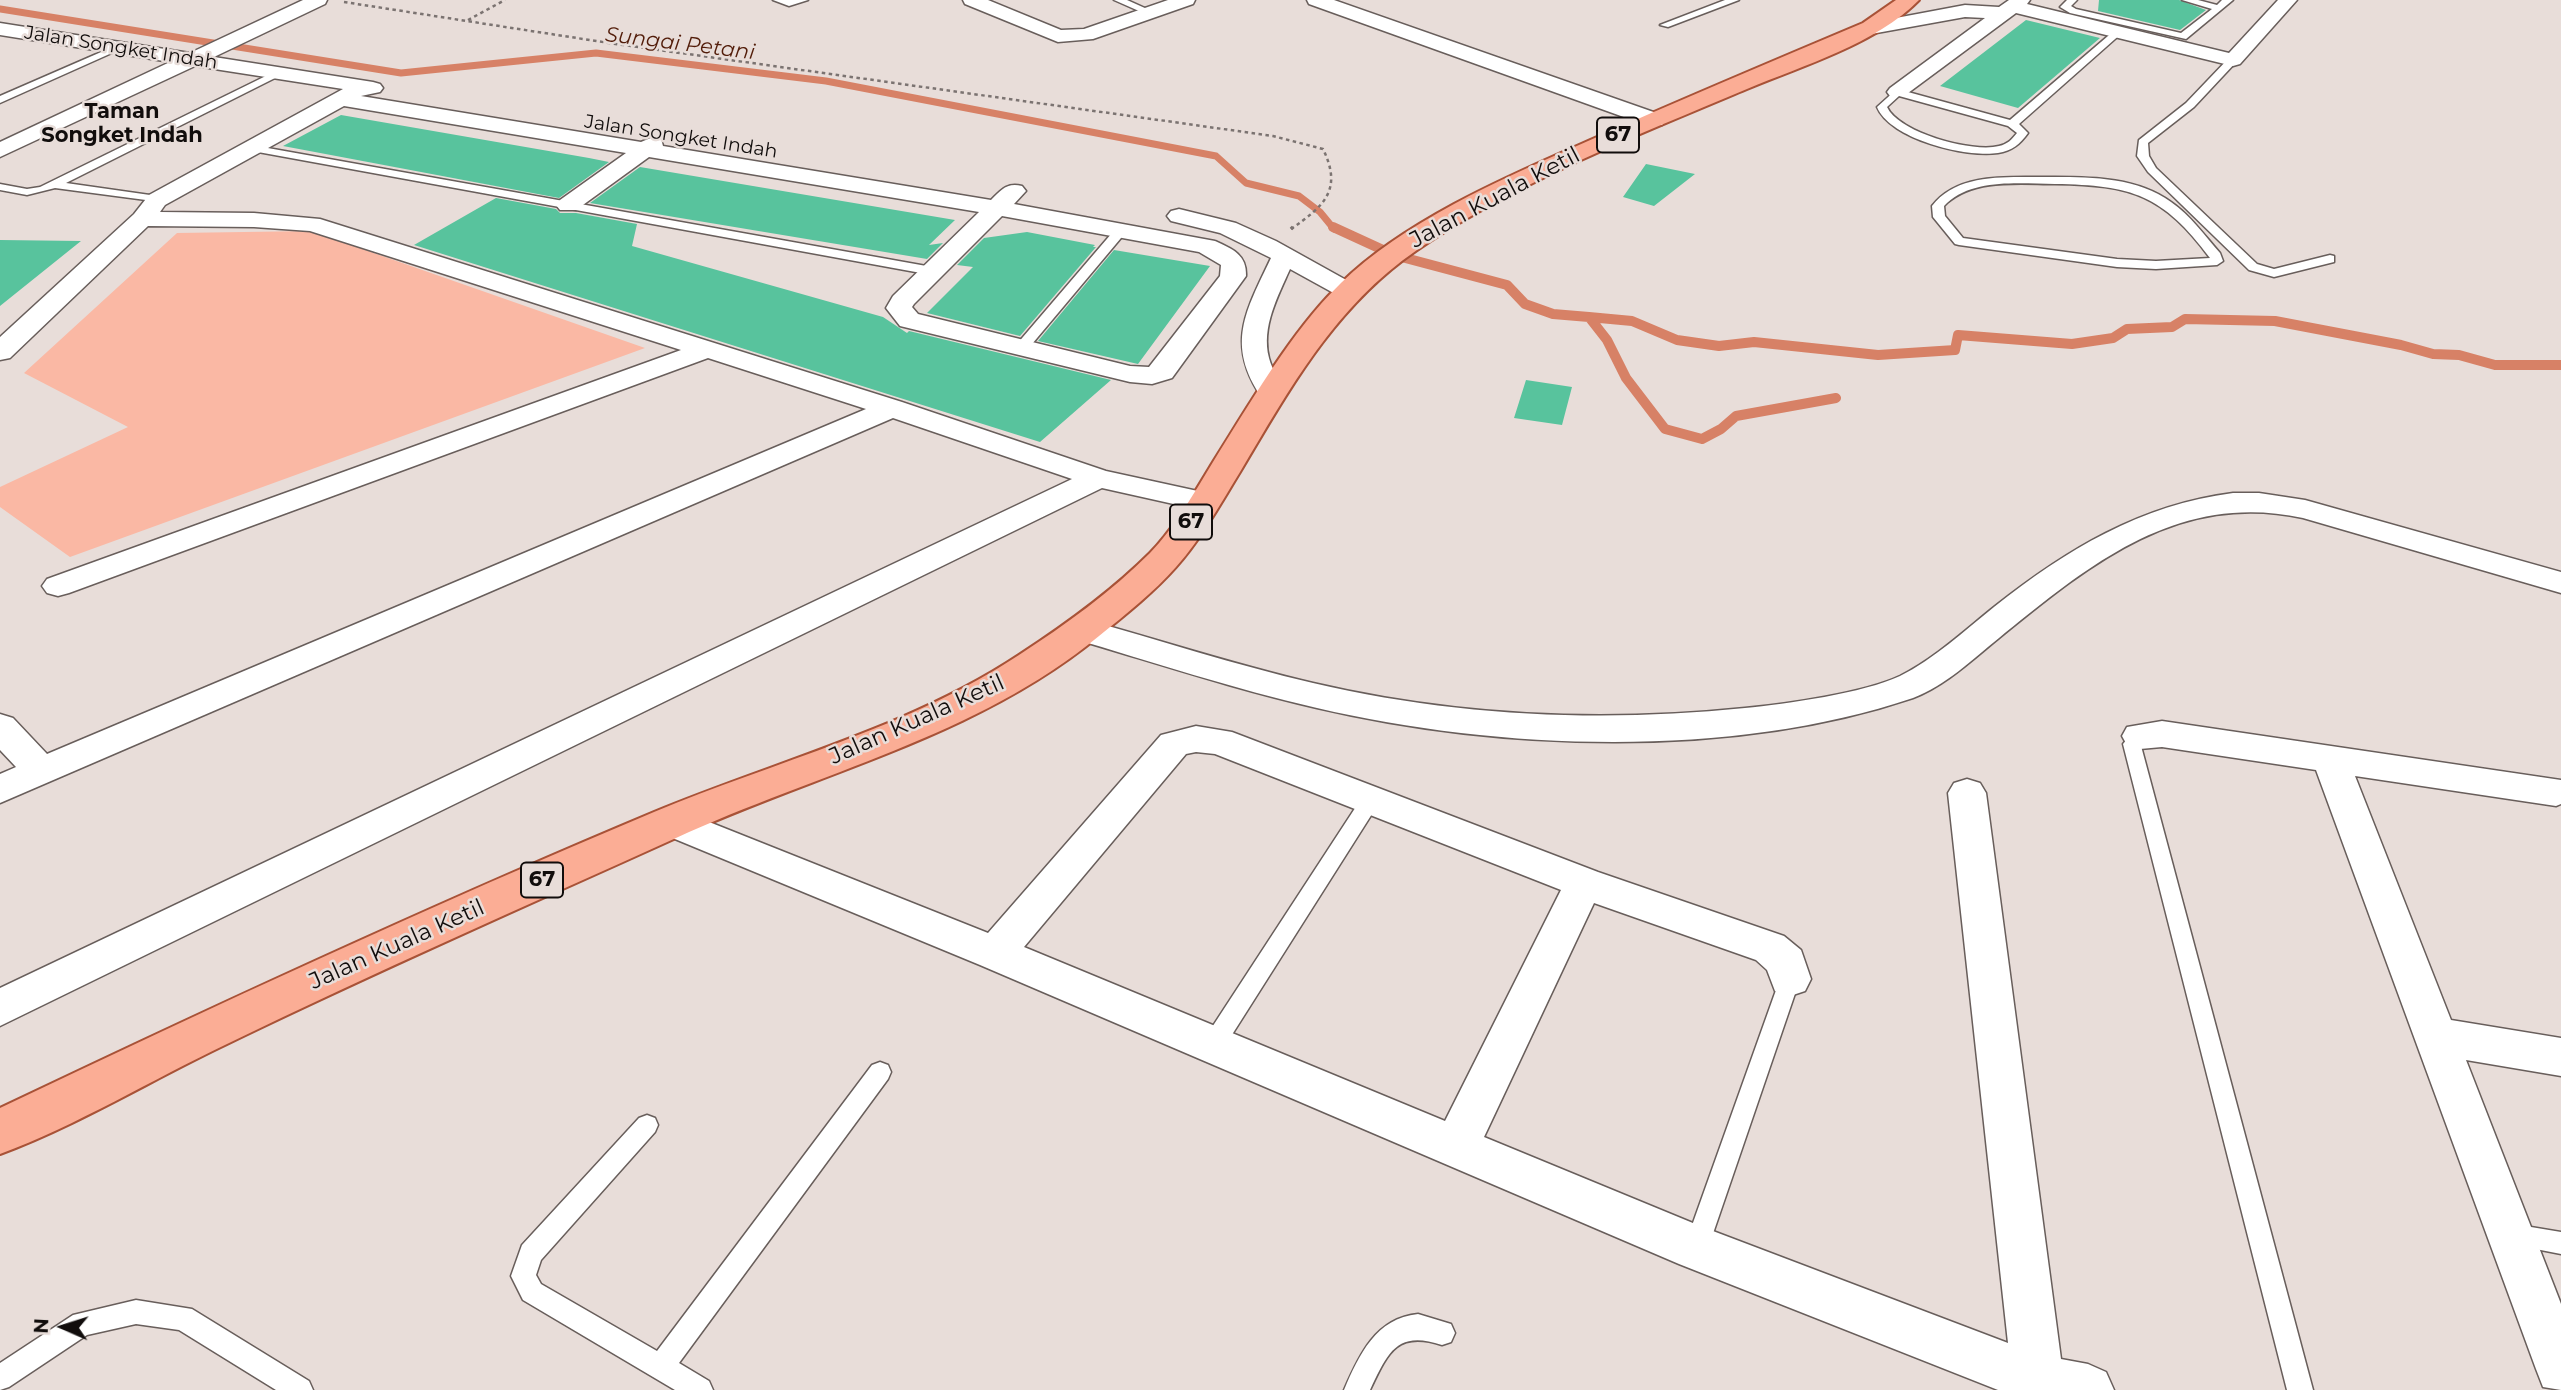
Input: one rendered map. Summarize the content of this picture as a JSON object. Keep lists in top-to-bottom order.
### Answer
{
  "streets": {
    "main road": ["67", "Jalan Kuala Ketil"],
    "street": ["Jalan Songket Indah"]
  },
  "crossings": [
    ["Jalan Songket Indah", "Jalan Kuala Ketil"]
  ],
  "districts": ["Taman Songket Indah"],
  "water": ["Sungai Petani"],
  "north": "left"
}
